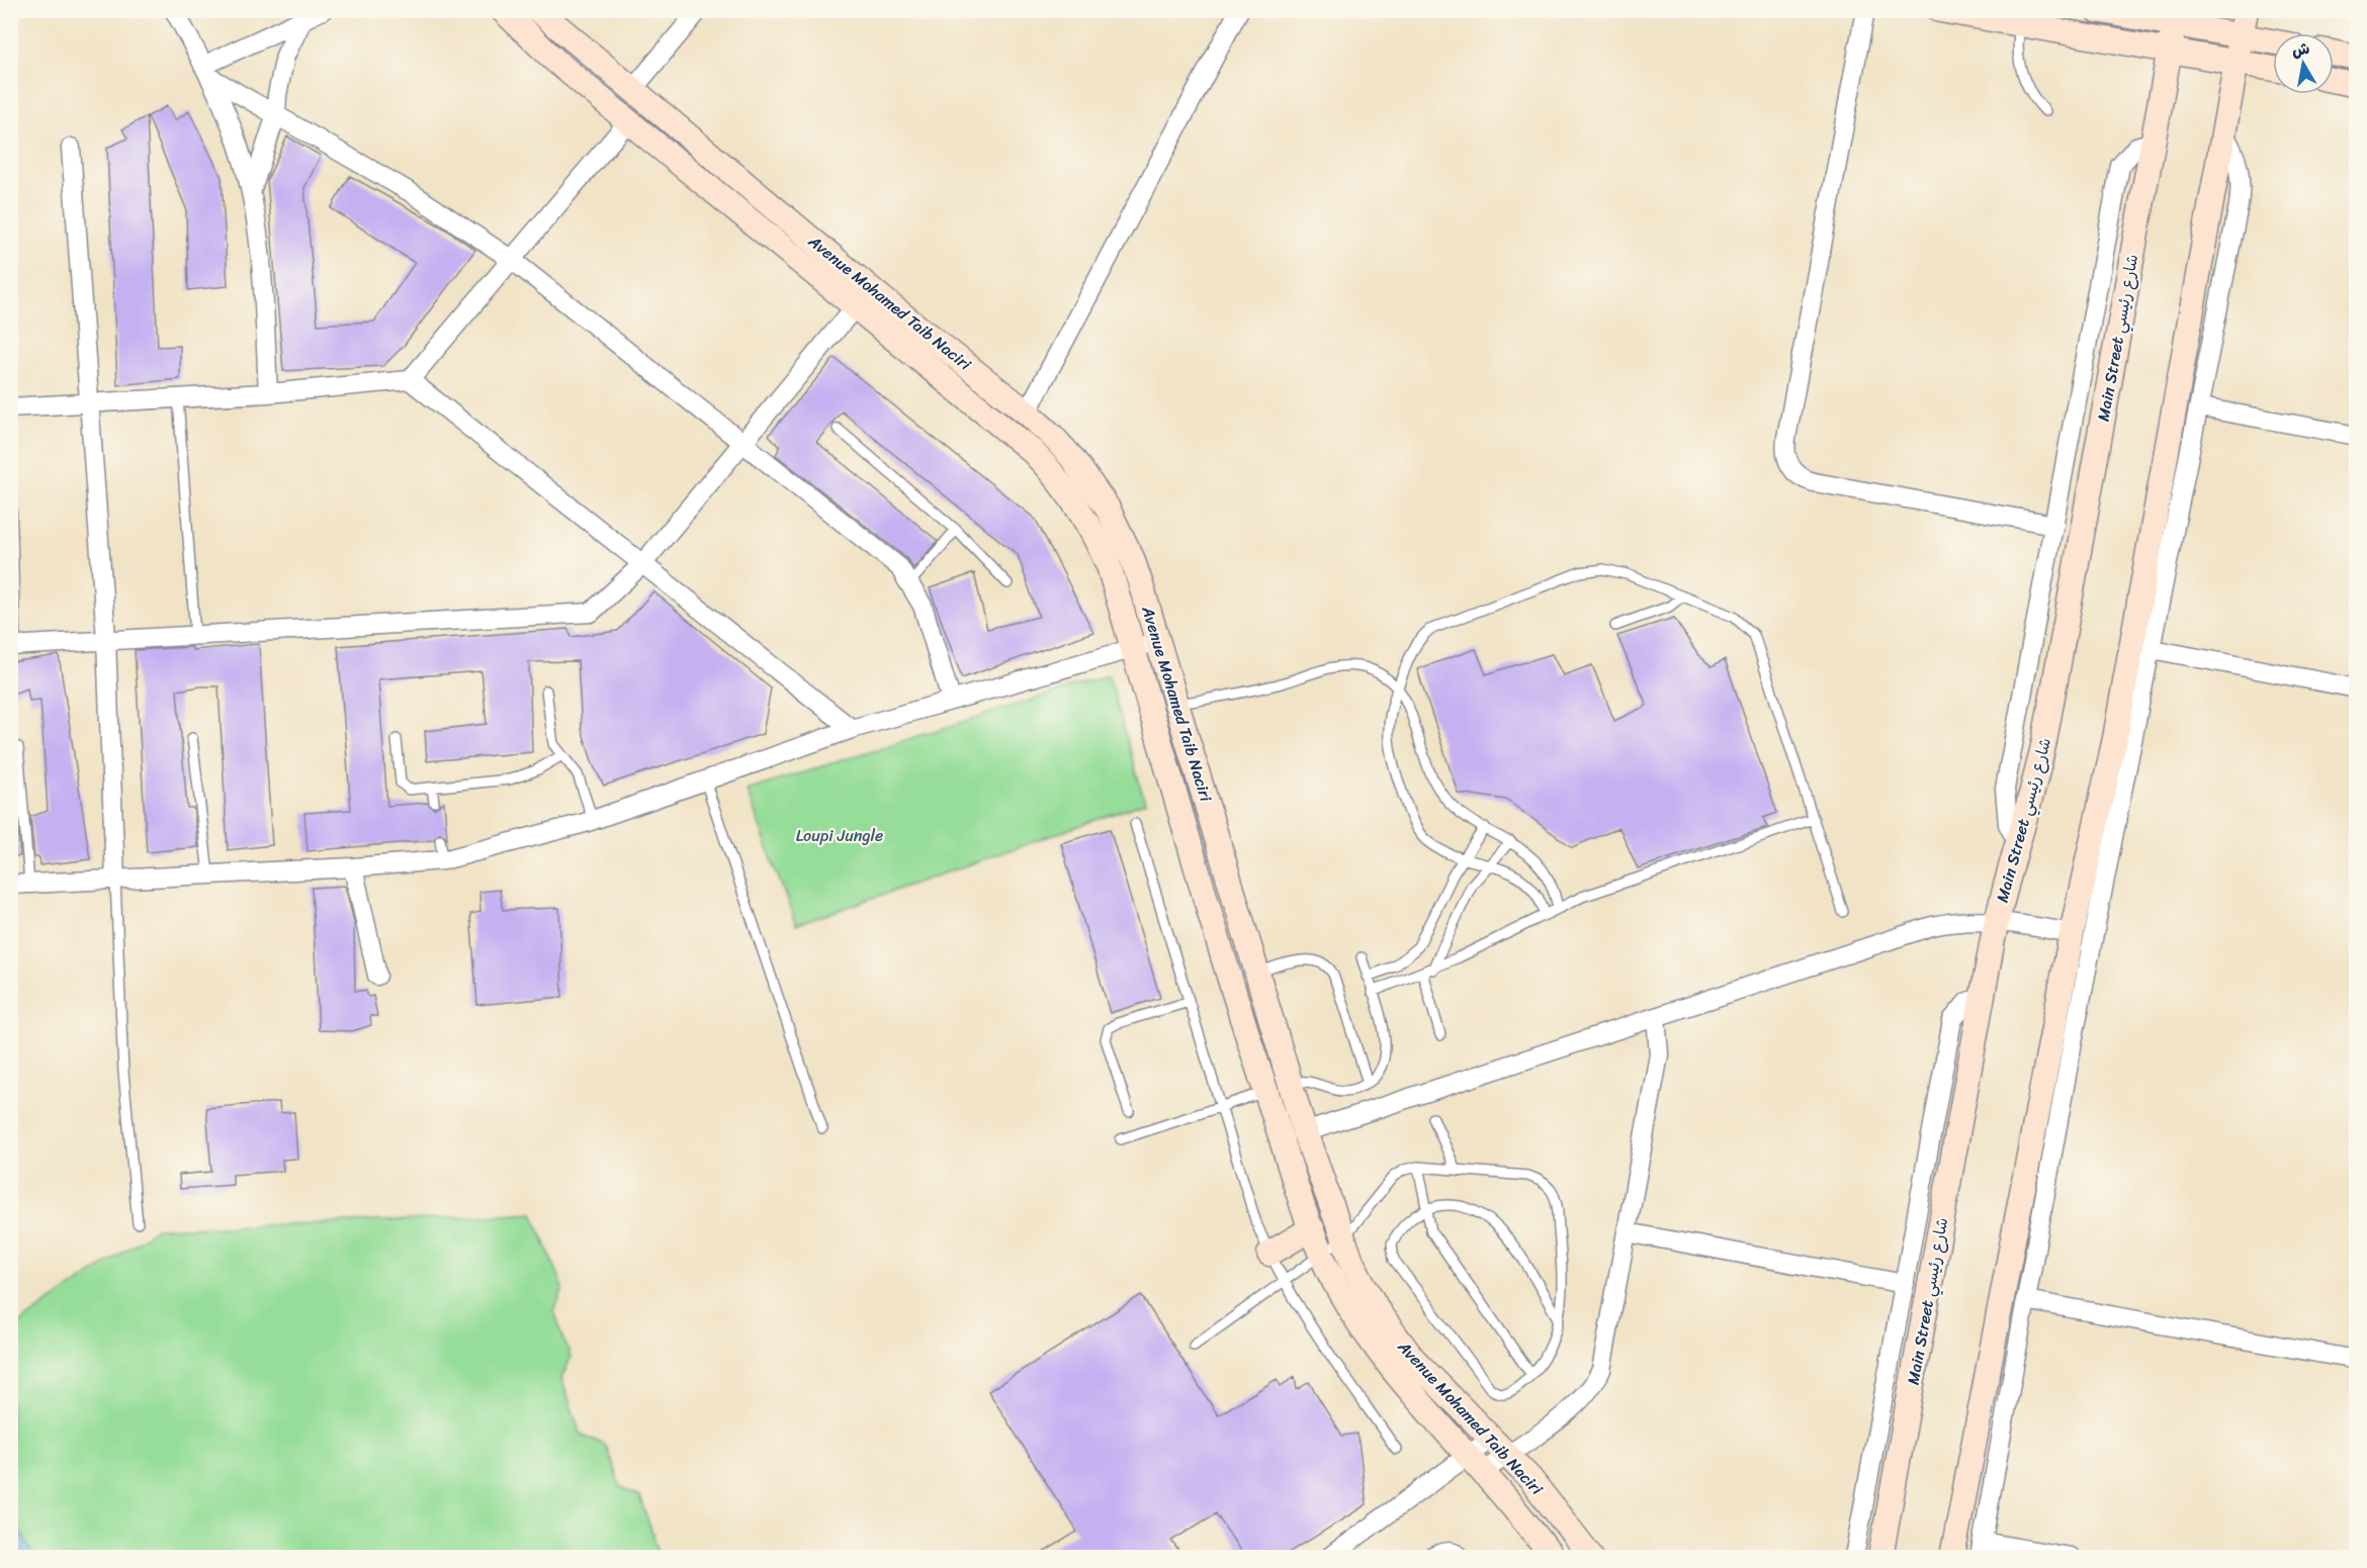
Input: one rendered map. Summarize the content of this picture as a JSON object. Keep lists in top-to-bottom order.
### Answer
{
  "streets": {
    "street": ["Avenue Mohamed Taib Naciri", "Main Street شارع رئيسي"]
  },
  "parks": ["Loupi Jungle"],
  "north": "top"
}
